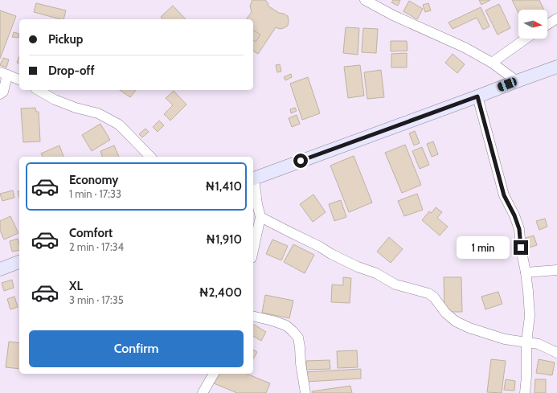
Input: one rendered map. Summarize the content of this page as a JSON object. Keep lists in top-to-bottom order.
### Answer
{
  "north": "right",
  "page": {
    "banner": ["Pickup", "Drop-off"],
    "list": [
      {
        "name": "Economy",
        "note": "1 min · 17:33",
        "value": "₦1,410"
      },
      {
        "name": "Comfort",
        "note": "2 min · 17:34",
        "value": "₦1,910"
      },
      {
        "name": "XL",
        "note": "3 min · 17:35",
        "value": "₦2,400"
      }
    ],
    "bubble": "1 min",
    "buttons": "Confirm"
  }
}
